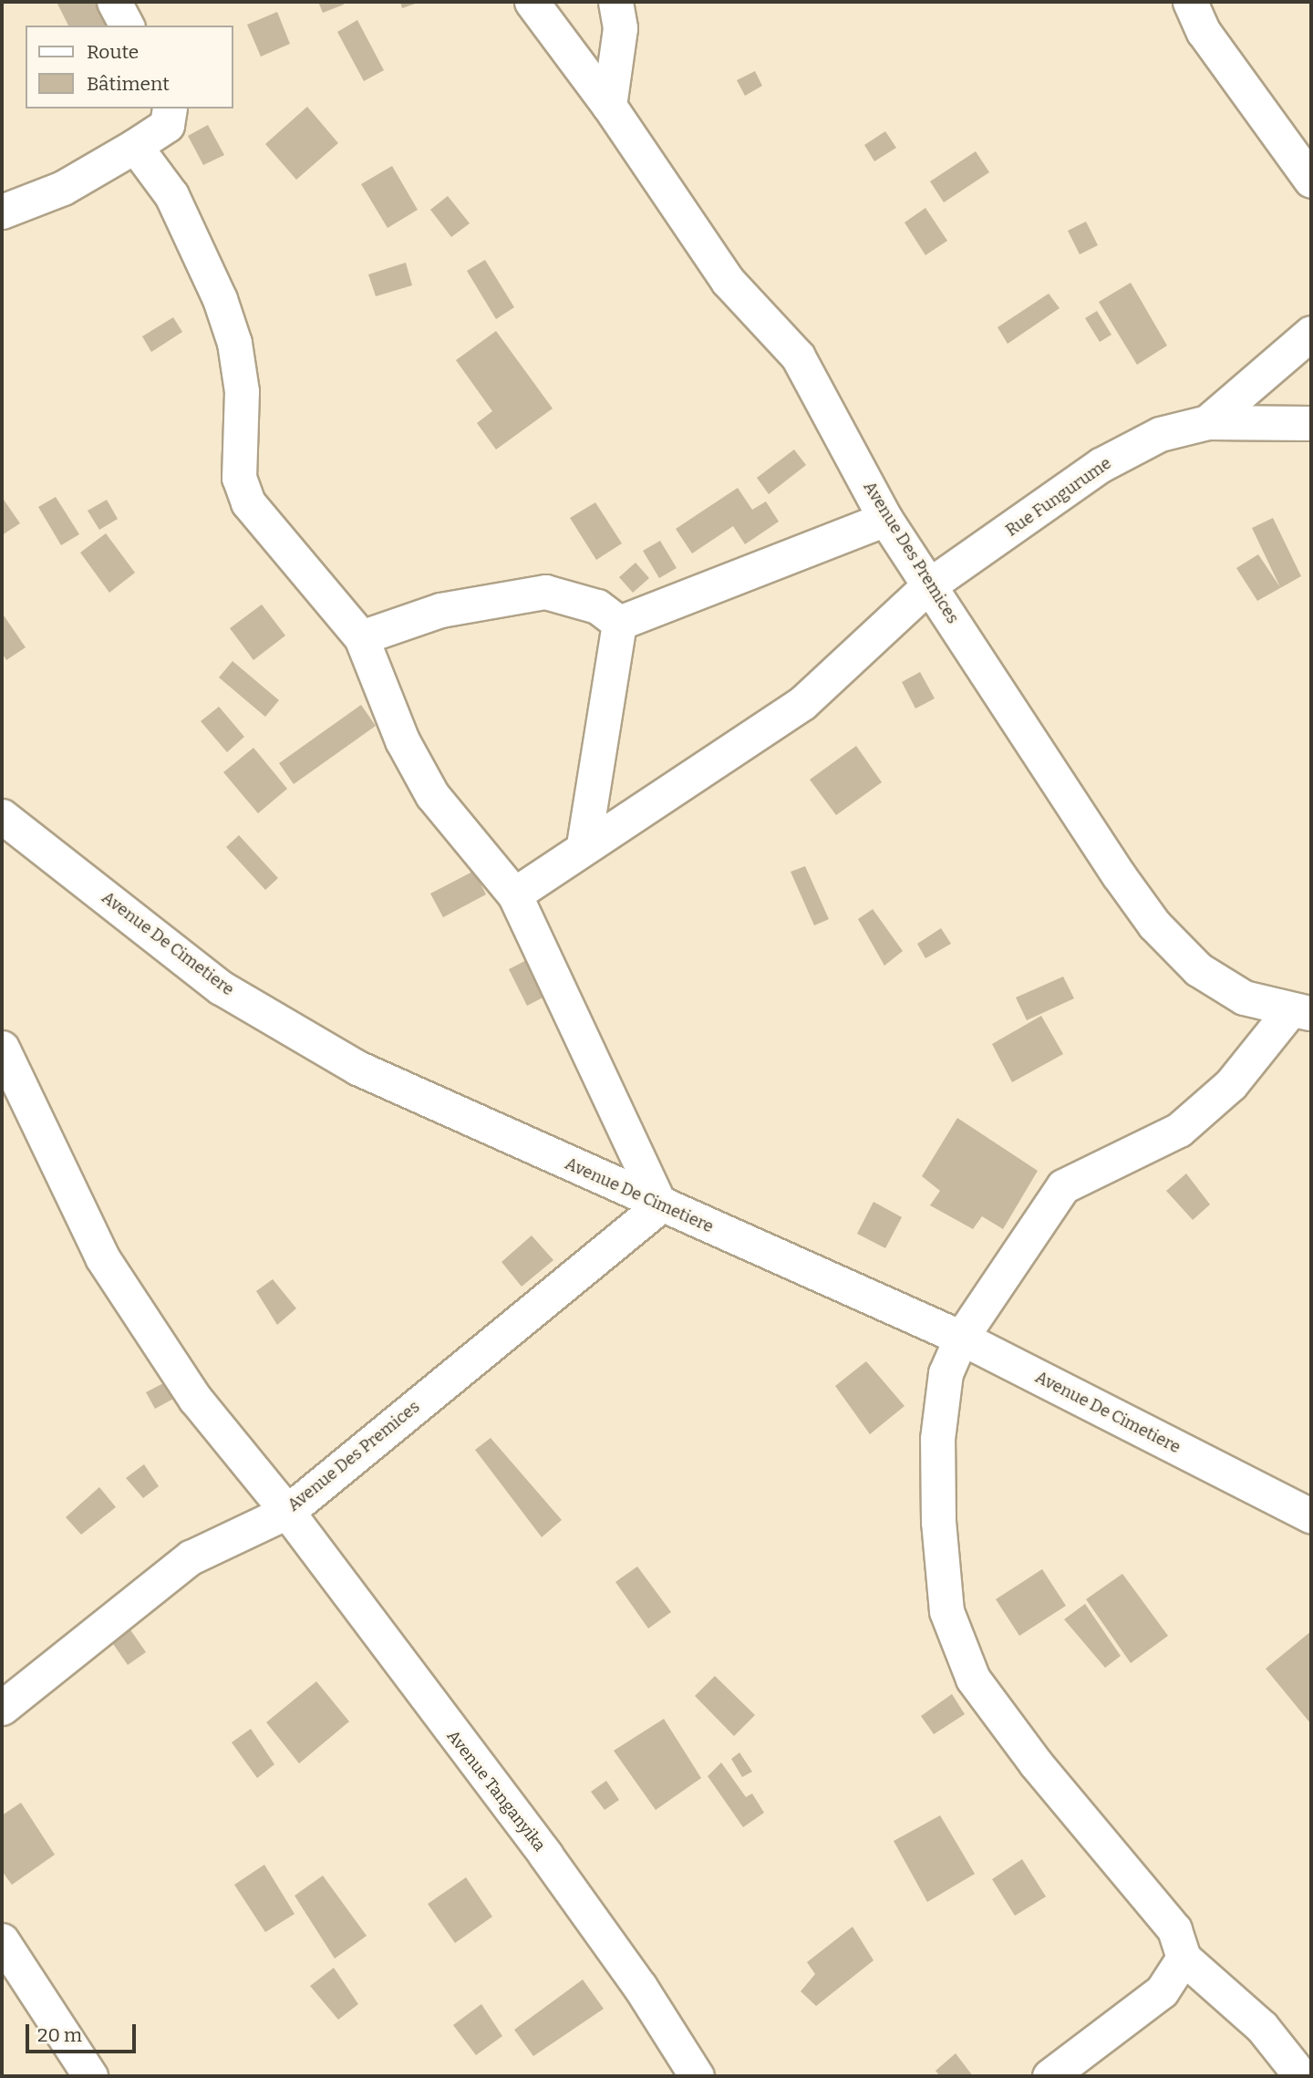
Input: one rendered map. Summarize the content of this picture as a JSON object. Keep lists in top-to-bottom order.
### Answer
{
  "streets": {
    "street": [
      "Rue Fungurume",
      "Avenue Des Premices",
      "Avenue De Cimetiere",
      "Avenue Tanganyika"
    ]
  },
  "crossings": [
    ["Rue Fungurume", "Avenue Des Premices"],
    ["Avenue Des Premices", "Avenue De Cimetiere"],
    ["Avenue Des Premices", "Avenue Tanganyika"]
  ],
  "legend": ["Route", "Bâtiment"],
  "scale_bar": "20 m"
}
